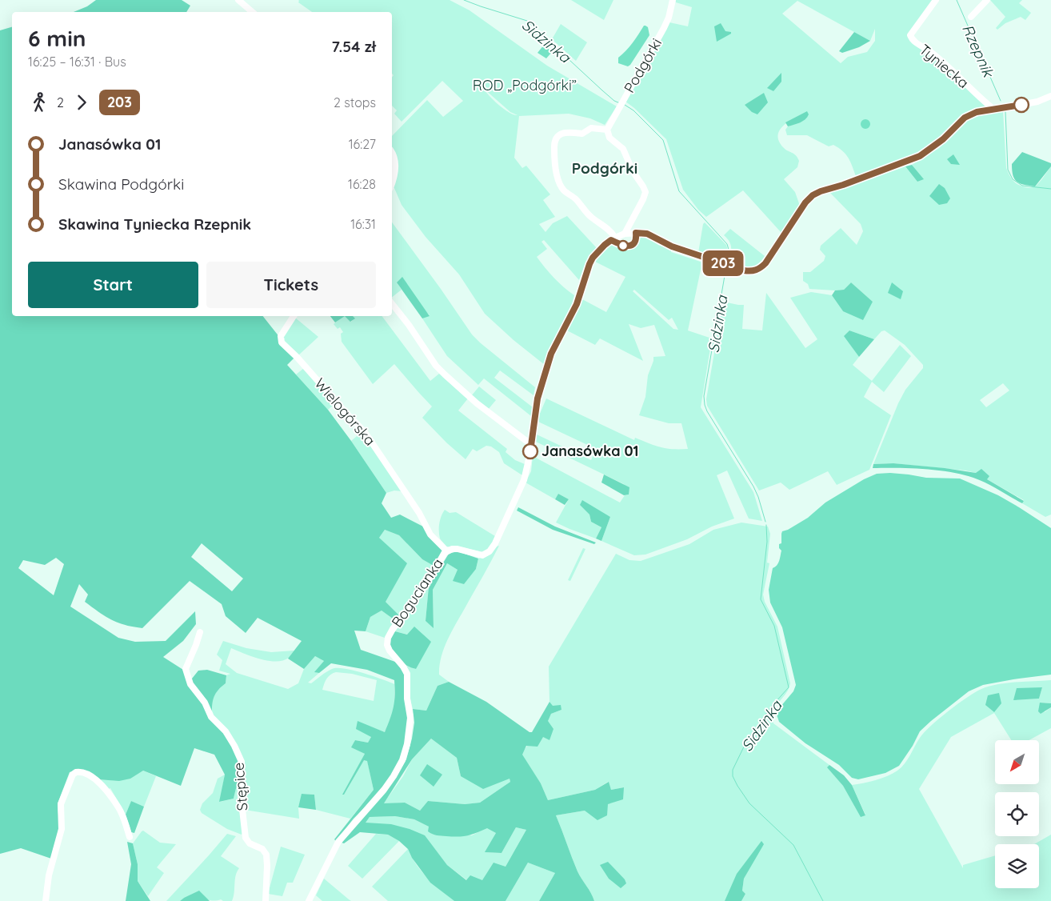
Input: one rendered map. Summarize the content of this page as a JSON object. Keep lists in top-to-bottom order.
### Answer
{
  "streets": {
    "street": [
      "Podgórki",
      "Tyniecka",
      "Wielogórska",
      "Bogucianka",
      "Stępice"
    ]
  },
  "crossings": [
    ["Wielogórska", "Bogucianka"]
  ],
  "districts": ["Podgórki"],
  "water": ["Sidzinka", "Rzepnik"],
  "parks": ["ROD „Podgórki”"],
  "places": ["Janasówka 01"],
  "lines": ["bus line 203"],
  "north": "bottom left",
  "page": {
    "on_map": "203",
    "heading": ["6 min", "16:25 – 16:31 · Bus", "7.54 zł"],
    "legs": ["2", "203", "2 stops"],
    "list": [
      {
        "name": "Janasówka 01",
        "value": "16:27"
      },
      {
        "name": "Skawina Podgórki",
        "value": "16:28"
      },
      {
        "name": "Skawina Tyniecka Rzepnik",
        "value": "16:31"
      }
    ],
    "buttons": ["Start", "Tickets"]
  }
}
